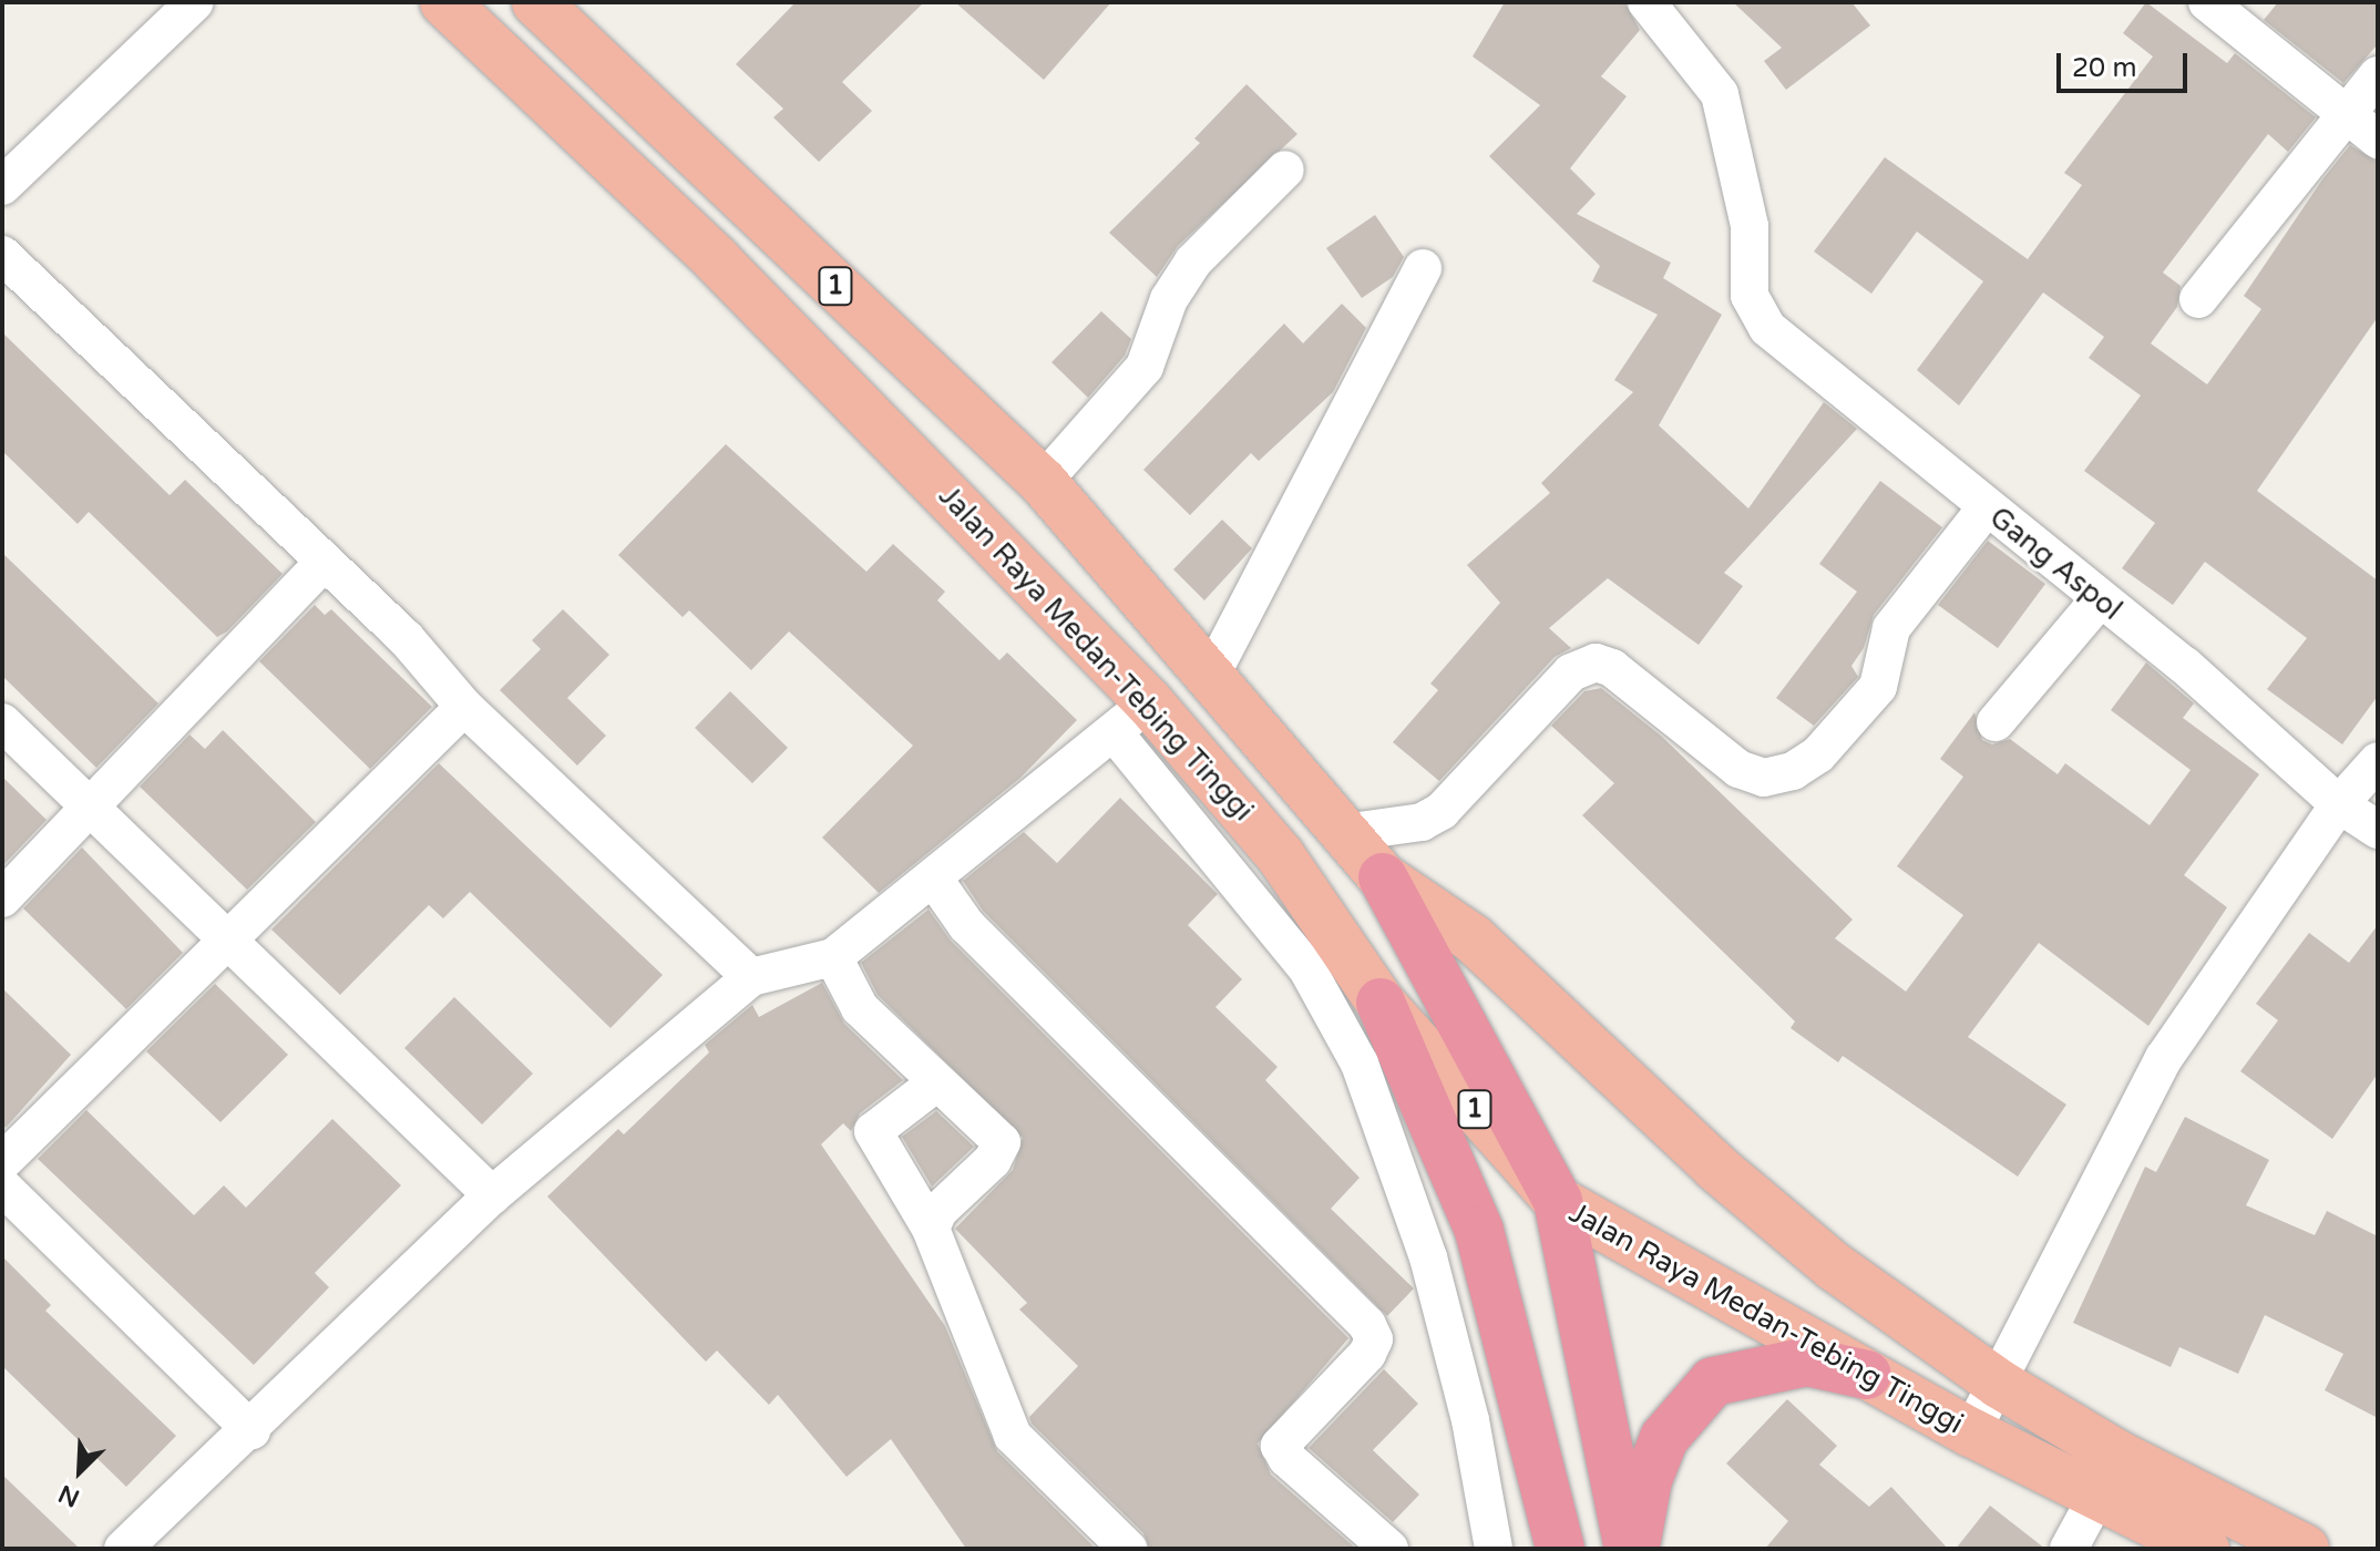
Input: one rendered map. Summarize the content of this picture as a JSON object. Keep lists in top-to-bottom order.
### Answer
{
  "streets": {
    "highway": ["1", "Jalan Raya Medan-Tebing Tinggi"],
    "street": ["Gang Aspol"]
  },
  "scale_bar": "20 m",
  "north": "bottom left"
}
